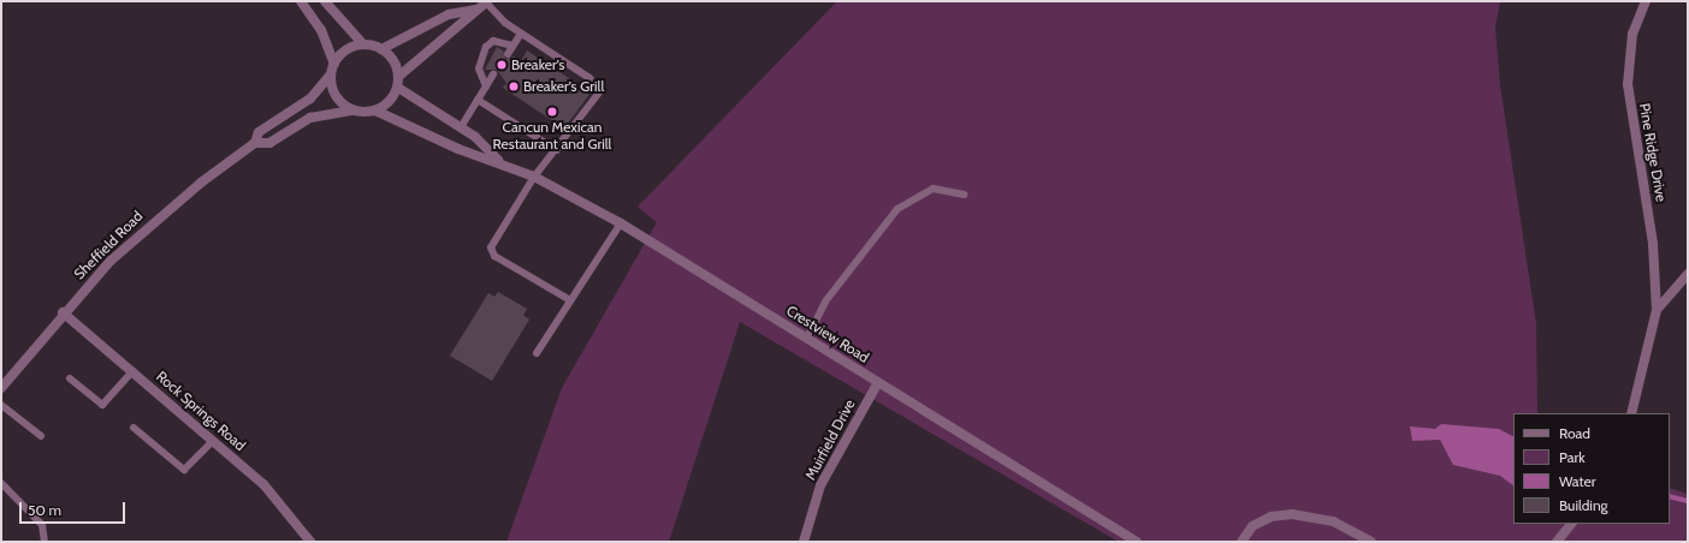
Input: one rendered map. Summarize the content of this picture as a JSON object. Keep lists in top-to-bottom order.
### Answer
{
  "streets": {
    "street": [
      "Pine Ridge Drive",
      "Sheffield Road",
      "Crestview Road",
      "Rock Springs Road",
      "Muirfield Drive"
    ]
  },
  "crossings": [
    ["Sheffield Road", "Crestview Road"],
    ["Sheffield Road", "Rock Springs Road"],
    ["Crestview Road", "Muirfield Drive"]
  ],
  "places": ["Breaker's", "Breaker's Grill", "Cancun Mexican Restaurant and Grill"],
  "legend": [
    "Road",
    "Park",
    "Water",
    "Building"
  ],
  "scale_bar": "50 m"
}
